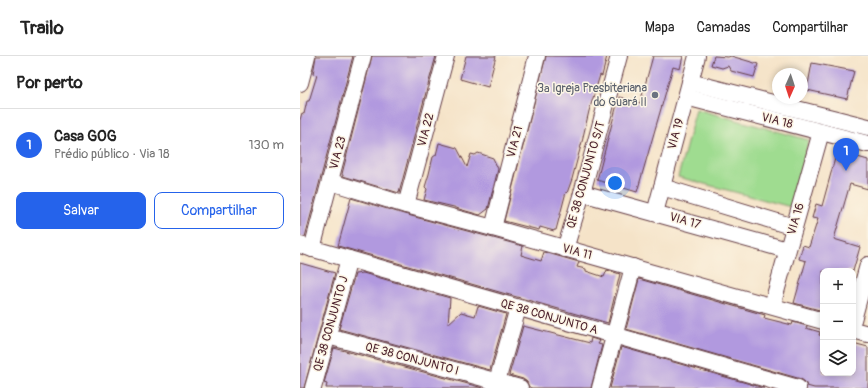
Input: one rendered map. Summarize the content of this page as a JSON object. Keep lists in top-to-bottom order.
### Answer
{
  "streets": {
    "street": [
      "VIA 18",
      "VIA 22",
      "VIA 19",
      "VIA 21",
      "VIA 23",
      "QE 38 CONJUNTO S/T",
      "VIA 16",
      "VIA 17",
      "VIA 11",
      "QE 38 CONJUNTO A",
      "QE 38 CONJUNTO J",
      "QE 38 CONJUNTO I"
    ]
  },
  "crossings": [
    ["VIA 18", "VIA 19"],
    ["VIA 18", "VIA 16"],
    ["VIA 22", "VIA 11"],
    ["VIA 19", "VIA 17"],
    ["VIA 21", "VIA 11"],
    ["VIA 23", "VIA 11"],
    ["VIA 23", "QE 38 CONJUNTO A"],
    ["QE 38 CONJUNTO S/T", "VIA 17"],
    ["QE 38 CONJUNTO S/T", "VIA 11"],
    ["VIA 16", "VIA 17"],
    ["VIA 16", "VIA 11"],
    ["QE 38 CONJUNTO A", "QE 38 CONJUNTO J"],
    ["QE 38 CONJUNTO J", "QE 38 CONJUNTO I"]
  ],
  "places": ["3ª Igreja Presbiteriana do Guará II"],
  "north": "bottom",
  "page": {
    "header": "Trailo",
    "nav": ["Mapa", "Camadas", "Compartilhar"],
    "heading": "Por perto",
    "list": [
      {
        "mark": "1",
        "name": "Casa GOG",
        "note": "Prédio público · Via 18",
        "value": "130 m"
      }
    ],
    "pins": "1",
    "buttons": ["Salvar", "Compartilhar"],
    "map_buttons": ["+", "−"]
  }
}
